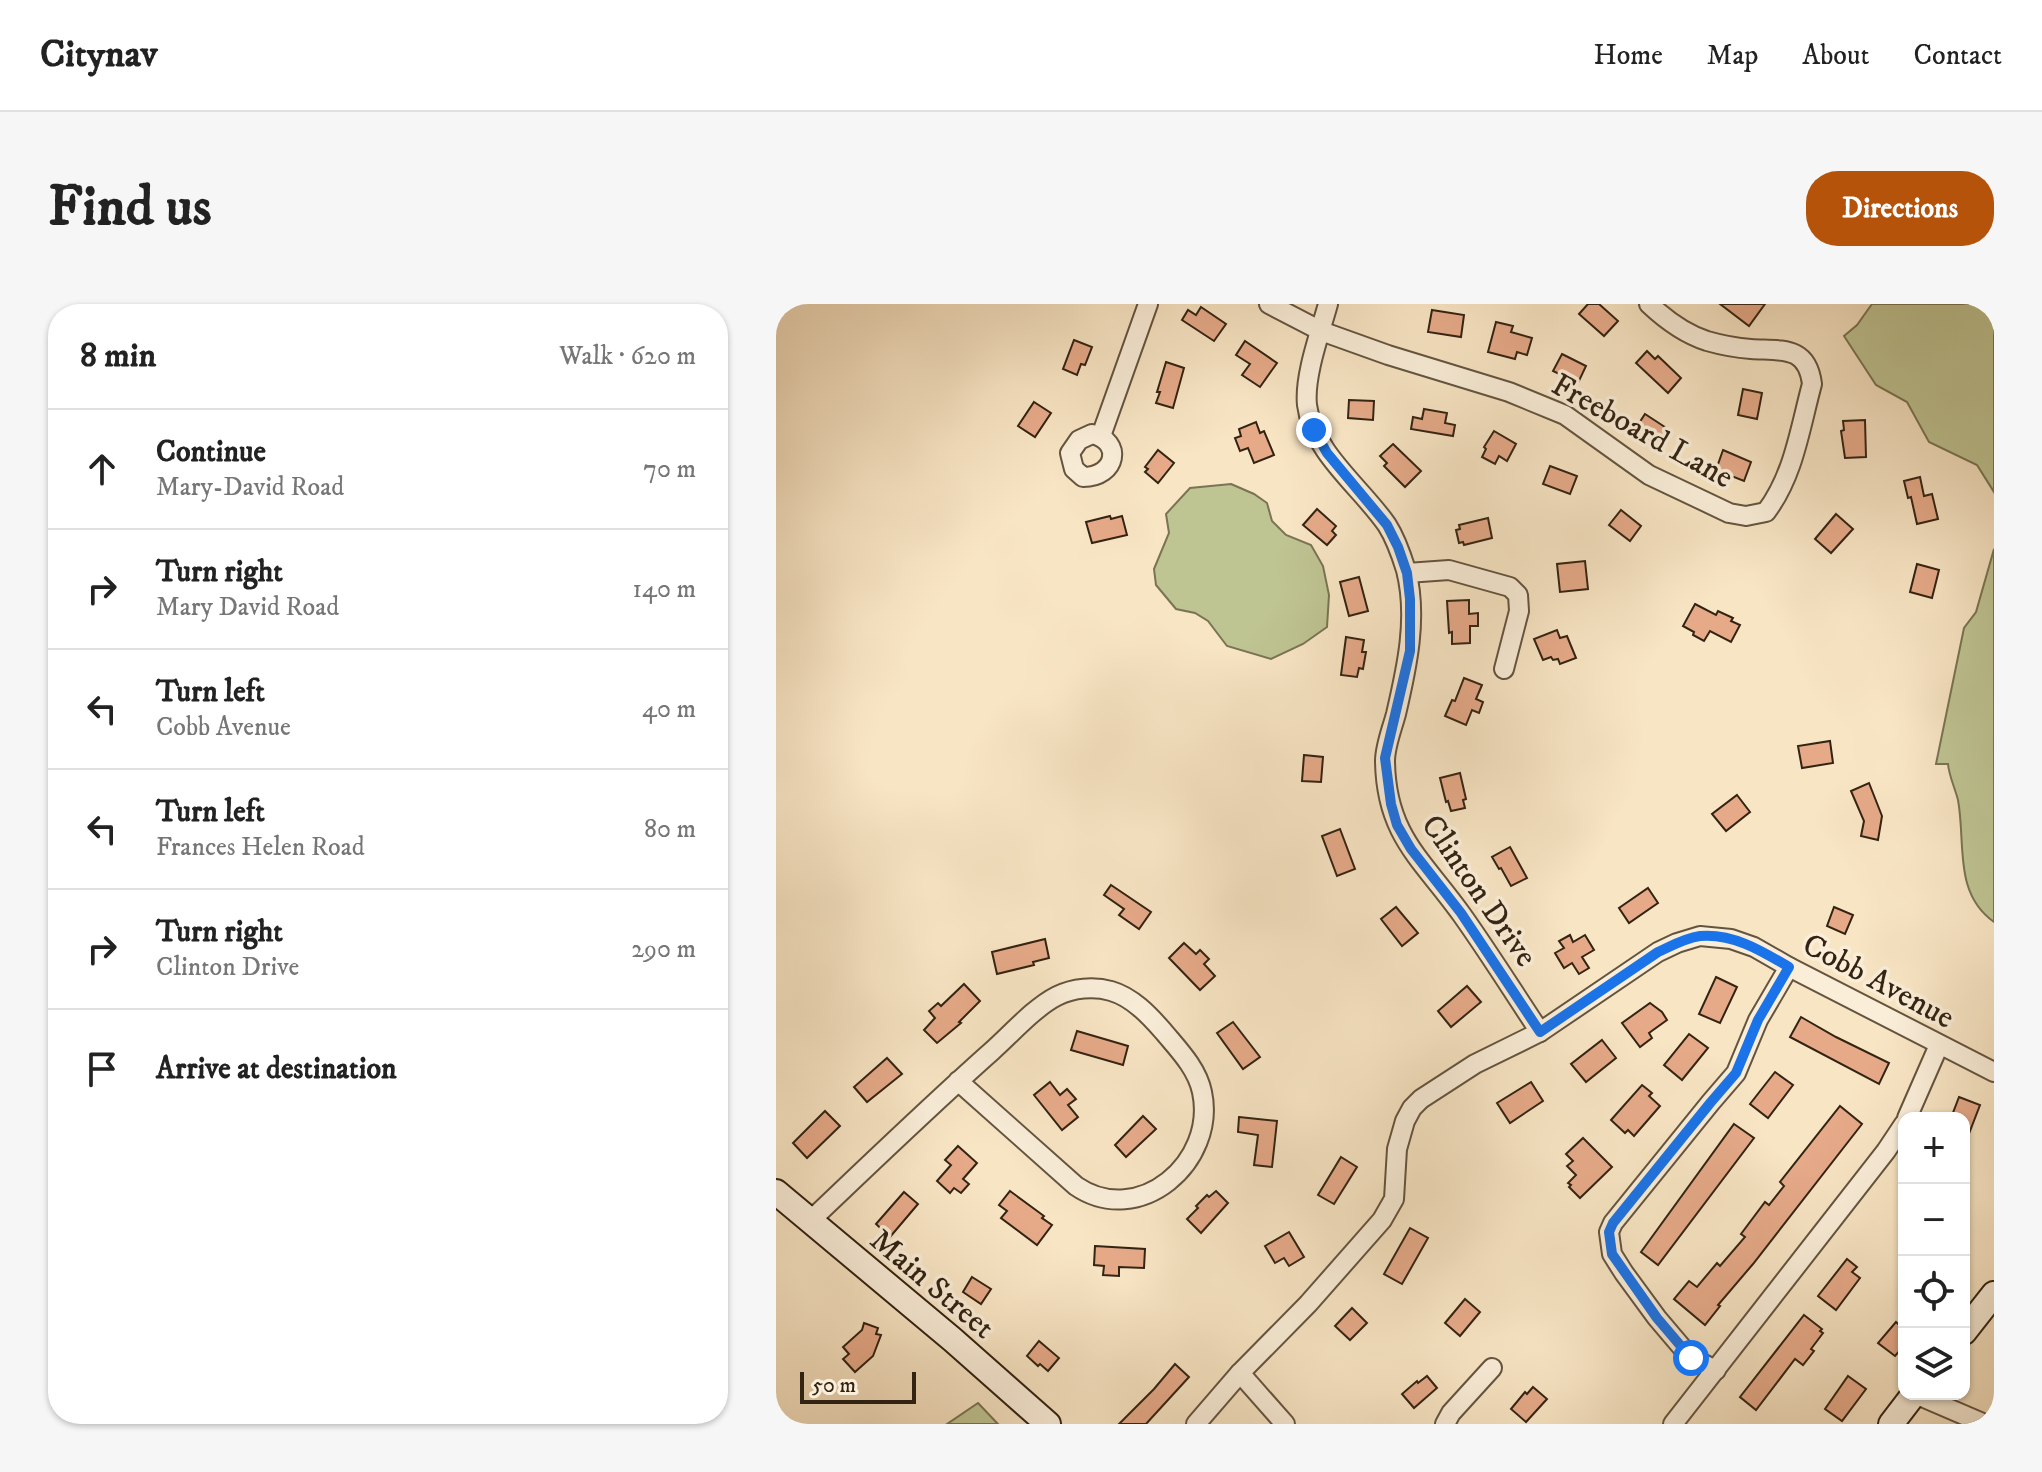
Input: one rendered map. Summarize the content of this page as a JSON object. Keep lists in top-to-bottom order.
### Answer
{
  "streets": {
    "main road": ["Main Street"],
    "street": ["Freeboard Lane", "Clinton Drive", "Cobb Avenue"]
  },
  "crossings": [
    ["Freeboard Lane", "Clinton Drive"],
    ["Clinton Drive", "Cobb Avenue"]
  ],
  "scale_bar": "50 m",
  "page": {
    "header": "Citynav",
    "nav": [
      "Home",
      "Map",
      "About",
      "Contact"
    ],
    "buttons": "Directions",
    "title": "Find us",
    "heading": ["8 min", "Walk · 620 m"],
    "list": [
      ["Continue", "Mary-David Road", "70 m"],
      ["Turn right", "Mary David Road", "140 m"],
      ["Turn left", "Cobb Avenue", "40 m"],
      ["Turn left", "Frances Helen Road", "80 m"],
      ["Turn right", "Clinton Drive", "290 m"],
      "Arrive at destination"
    ],
    "map_buttons": ["+", "−"],
    "scale": "50 m"
  }
}
